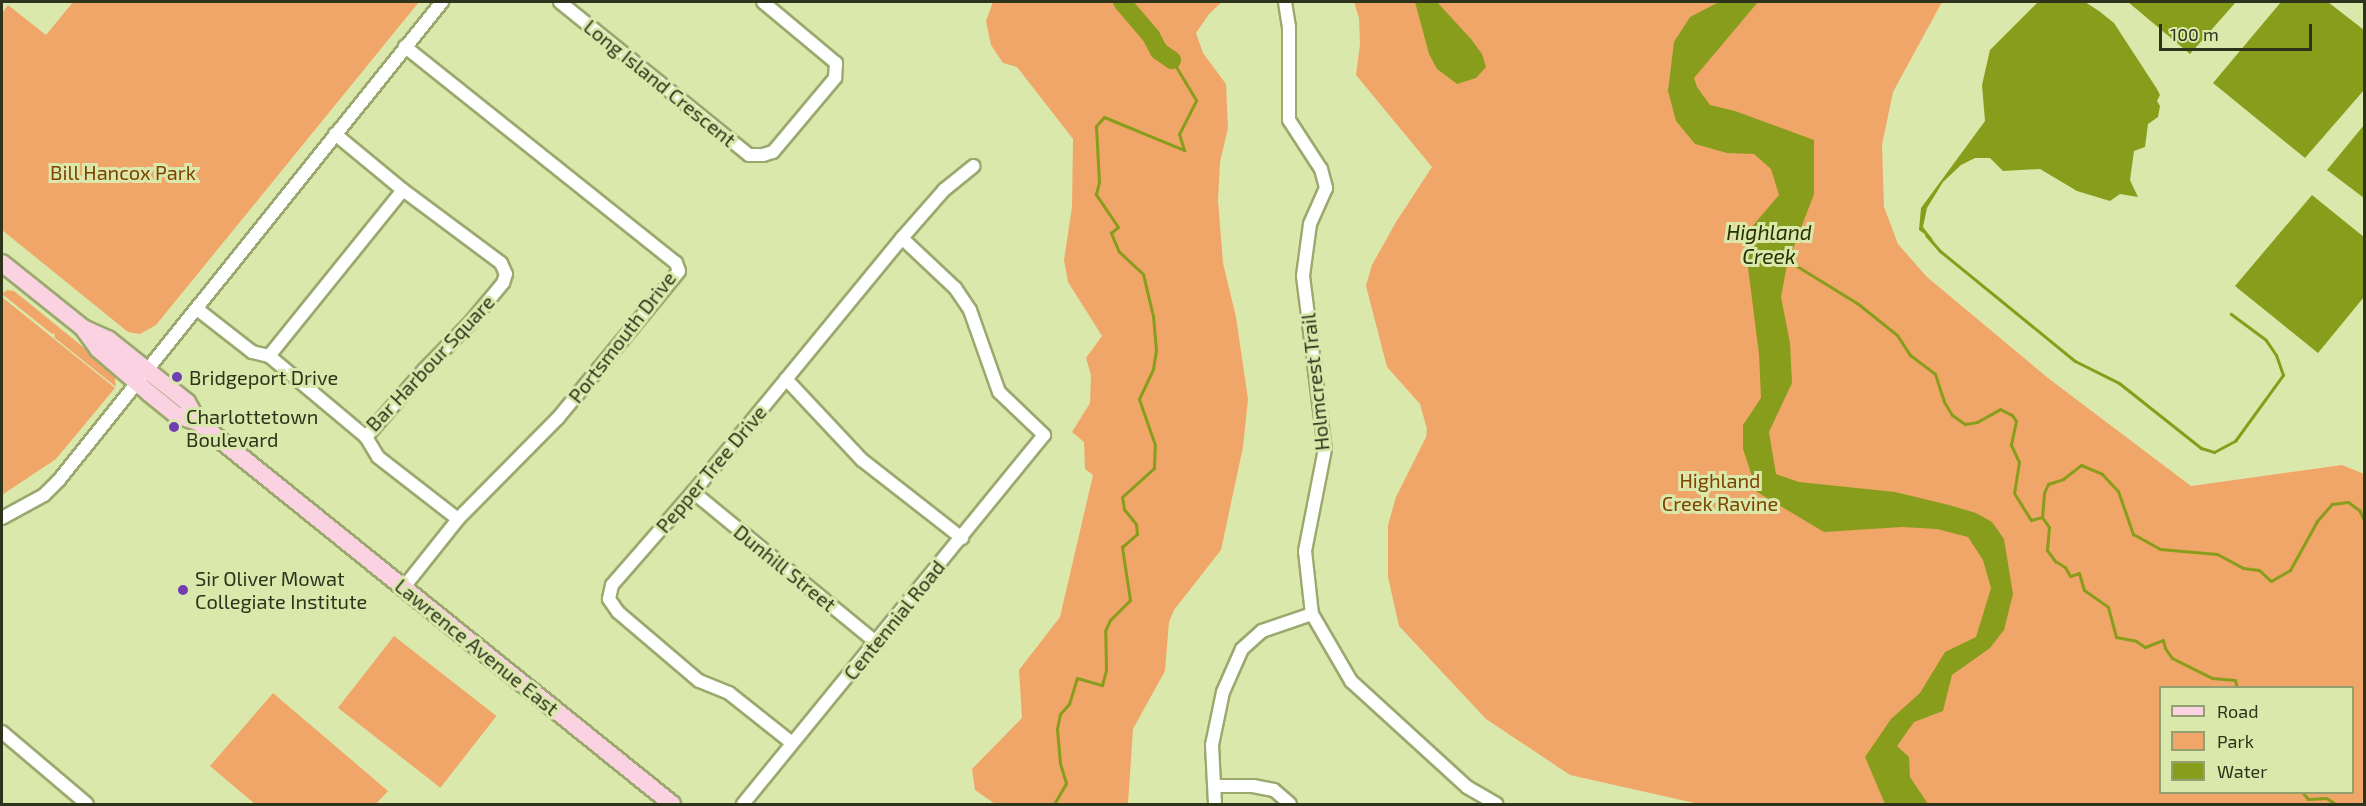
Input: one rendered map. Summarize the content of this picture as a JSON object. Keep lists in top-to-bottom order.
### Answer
{
  "streets": {
    "main road": ["Lawrence Avenue East"],
    "street": [
      "Long Island Crescent",
      "Portsmouth Drive",
      "Bar Harbour Square",
      "Holmcrest Trail",
      "Pepper Tree Drive",
      "Dunhill Street",
      "Centennial Road"
    ]
  },
  "crossings": [
    ["Portsmouth Drive", "Lawrence Avenue East"],
    ["Pepper Tree Drive", "Dunhill Street"],
    ["Pepper Tree Drive", "Centennial Road"],
    ["Dunhill Street", "Centennial Road"]
  ],
  "water": ["Highland Creek"],
  "parks": ["Bill Hancox Park", "Highland Creek Ravine"],
  "places": ["Bridgeport Drive", "Charlottetown Boulevard", "Sir Oliver Mowat Collegiate Institute"],
  "legend": ["Road", "Park", "Water"],
  "scale_bar": "100 m"
}
